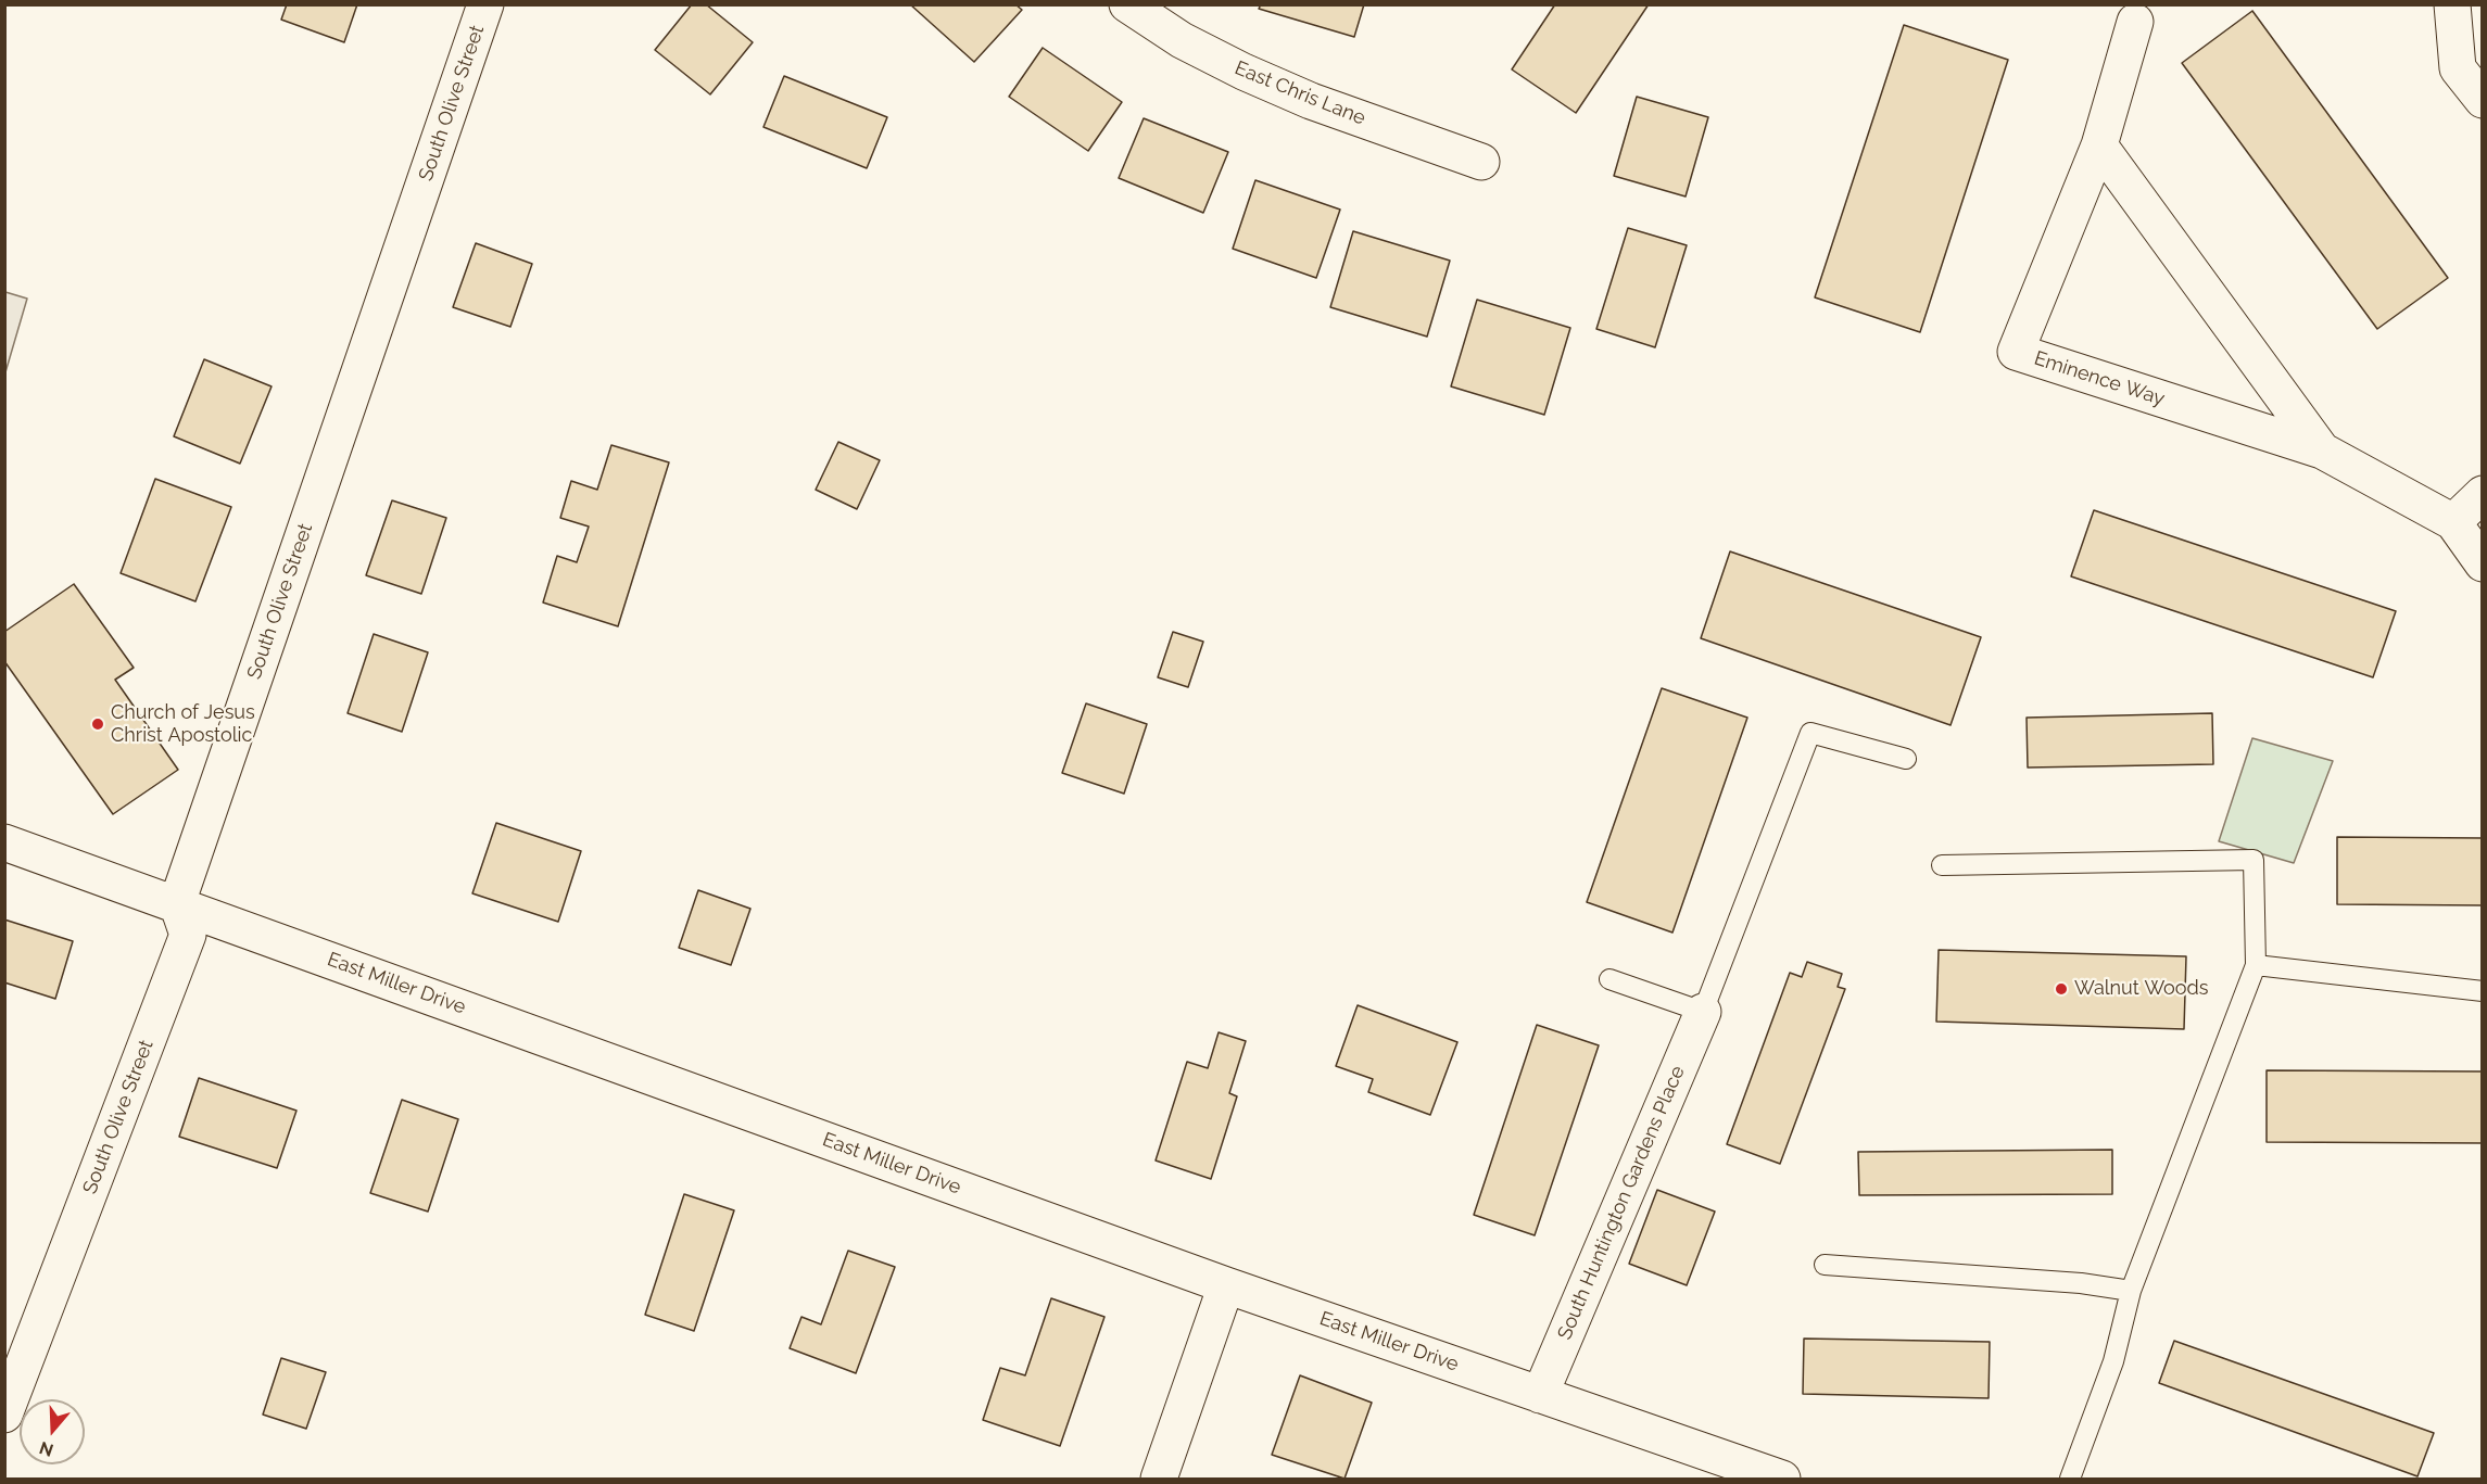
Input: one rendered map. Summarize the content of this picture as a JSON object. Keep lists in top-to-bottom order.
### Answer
{
  "streets": {
    "street": [
      "East Chris Lane",
      "South Olive Street",
      "Eminence Way",
      "East Miller Drive",
      "South Huntington Gardens Place"
    ]
  },
  "crossings": [
    ["South Olive Street", "East Miller Drive"],
    ["East Miller Drive", "South Huntington Gardens Place"]
  ],
  "places": ["Church of Jesus Christ Apostolic", "Walnut Woods"],
  "north": "bottom"
}
